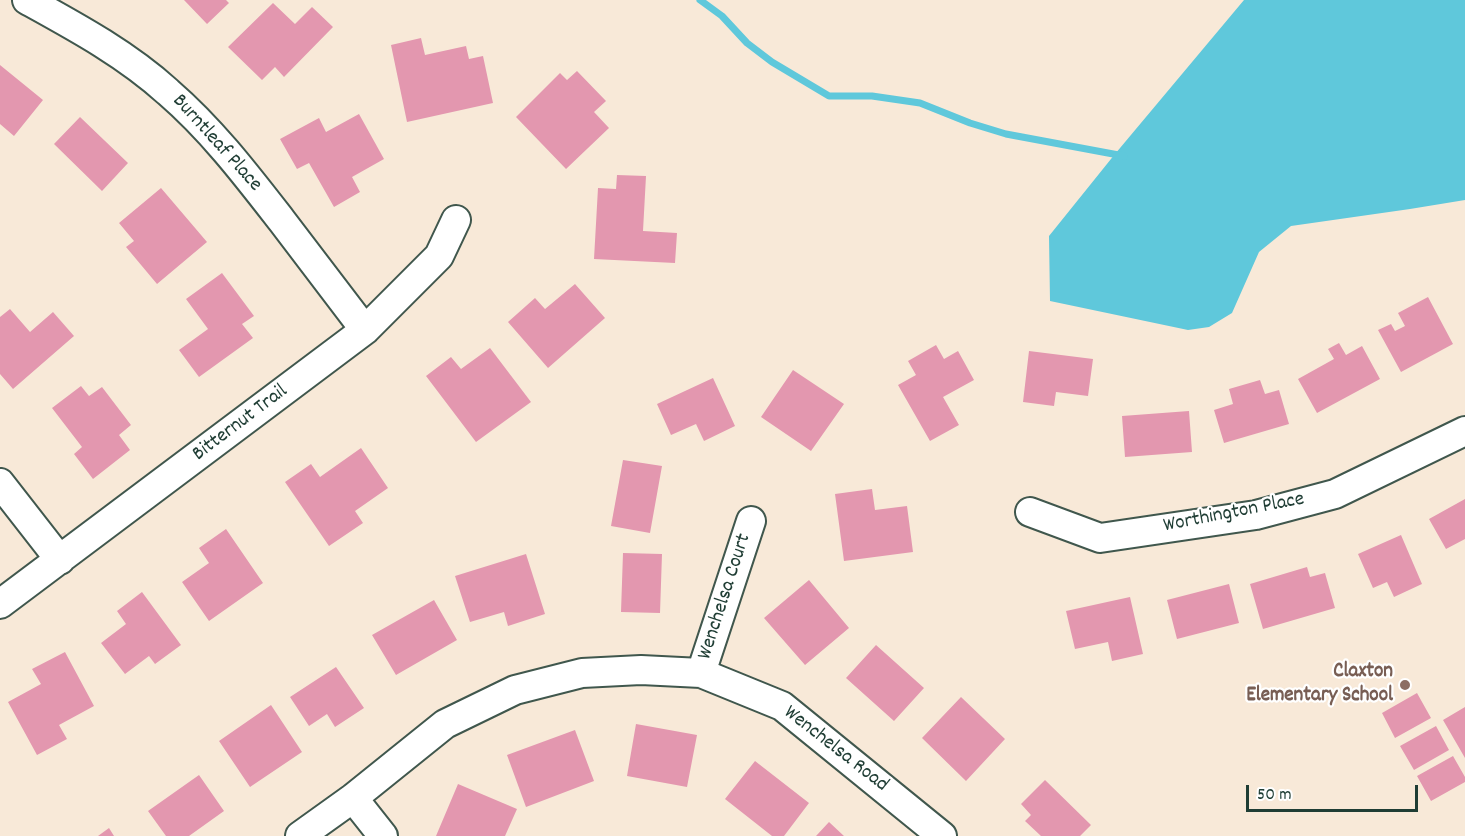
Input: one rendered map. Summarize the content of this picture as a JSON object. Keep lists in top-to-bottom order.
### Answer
{
  "streets": {
    "street": [
      "Burntleaf Place",
      "Bitternut Trail",
      "Worthington Place",
      "Wenchelsa Court",
      "Wenchelsa Road"
    ]
  },
  "crossings": [
    ["Burntleaf Place", "Bitternut Trail"],
    ["Wenchelsa Court", "Wenchelsa Road"]
  ],
  "places": ["Claxton Elementary School"],
  "scale_bar": "50 m"
}
